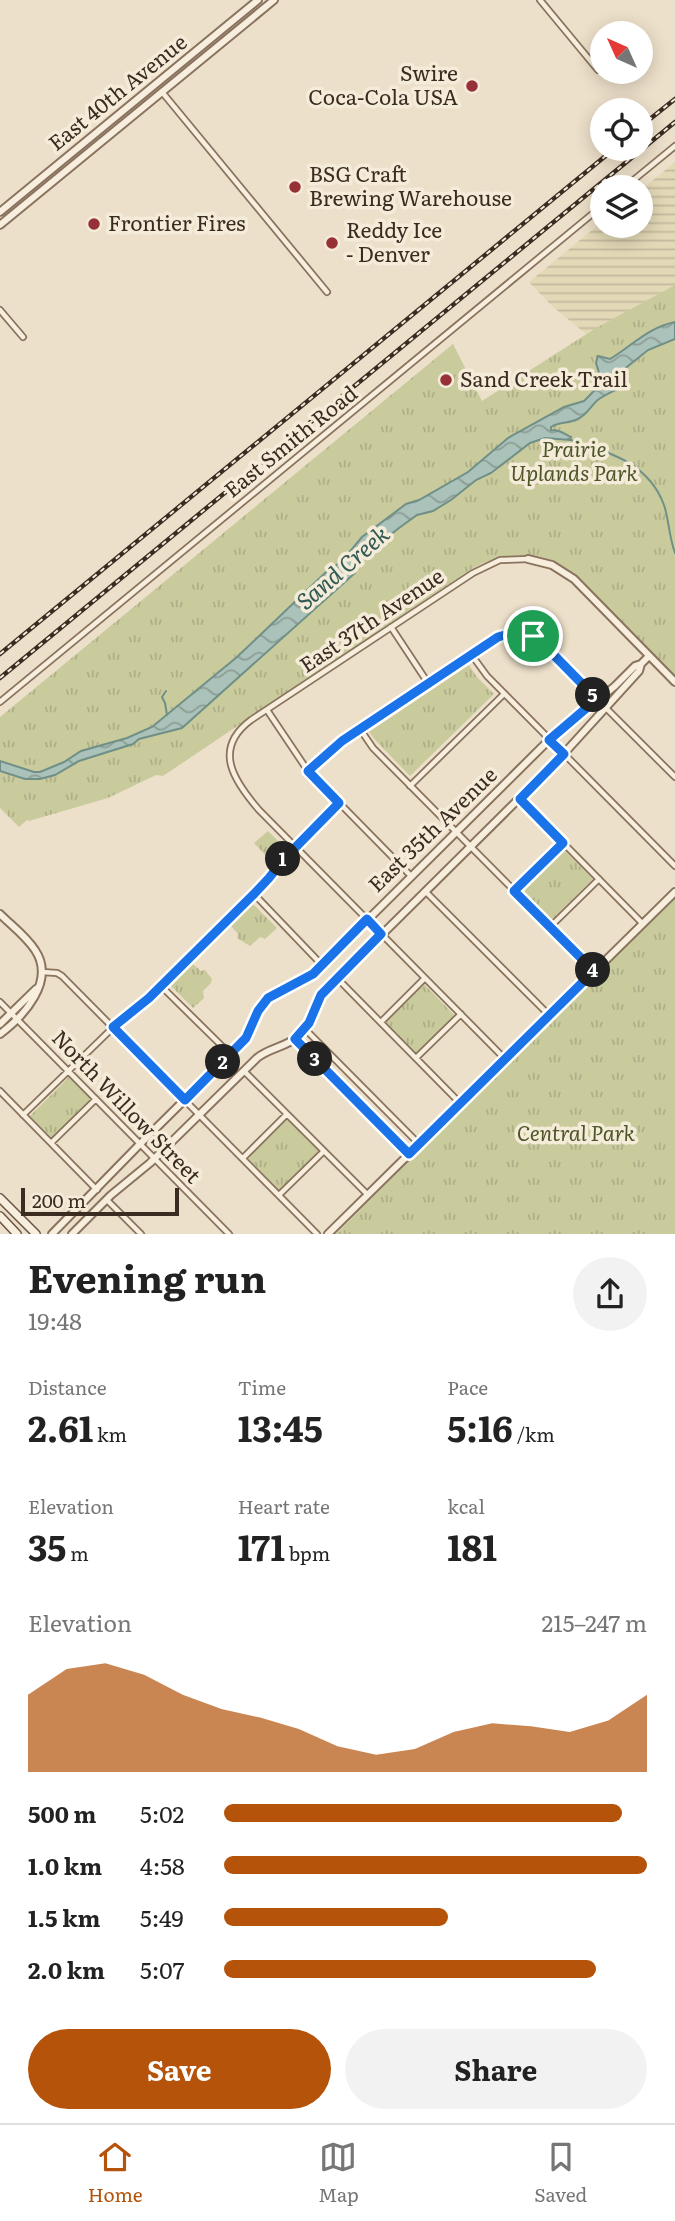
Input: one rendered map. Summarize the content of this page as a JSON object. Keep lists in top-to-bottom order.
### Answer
{
  "streets": {
    "street": [
      "East 40th Avenue",
      "East Smith Road",
      "East 37th Avenue",
      "East 35th Avenue",
      "North Willow Street"
    ]
  },
  "crossings": [
    ["East 35th Avenue", "North Willow Street"]
  ],
  "water": ["Sand Creek"],
  "parks": ["Prairie Uplands Park", "Central Park"],
  "places": [
    "Swire Coca-Cola USA",
    "BSG Craft Brewing Warehouse",
    "Frontier Fires",
    "Reddy Ice - Denver",
    "Sand Creek Trail"
  ],
  "scale_bar": "200 m",
  "north": "top left",
  "page": {
    "pins": [
      "5",
      "1",
      "4",
      "3",
      "2"
    ],
    "scale": "200 m",
    "heading": ["Evening run", "19:48"],
    "stats": [
      ["Distance", "2.61 km"],
      ["Time", "13:45"],
      ["Pace", "5:16 /km"],
      ["Elevation", "35 m"],
      ["Heart rate", "171 bpm"],
      ["kcal", "181"]
    ],
    "chart": ["Elevation", "215–247 m"],
    "list": [
      {
        "name": "500 m",
        "note": "5:02"
      },
      {
        "name": "1.0 km",
        "note": "4:58"
      },
      {
        "name": "1.5 km",
        "note": "5:49"
      },
      {
        "name": "2.0 km",
        "note": "5:07"
      }
    ],
    "buttons": ["Save", "Share"],
    "tabs": ["Home", "Map", "Saved"]
  }
}
